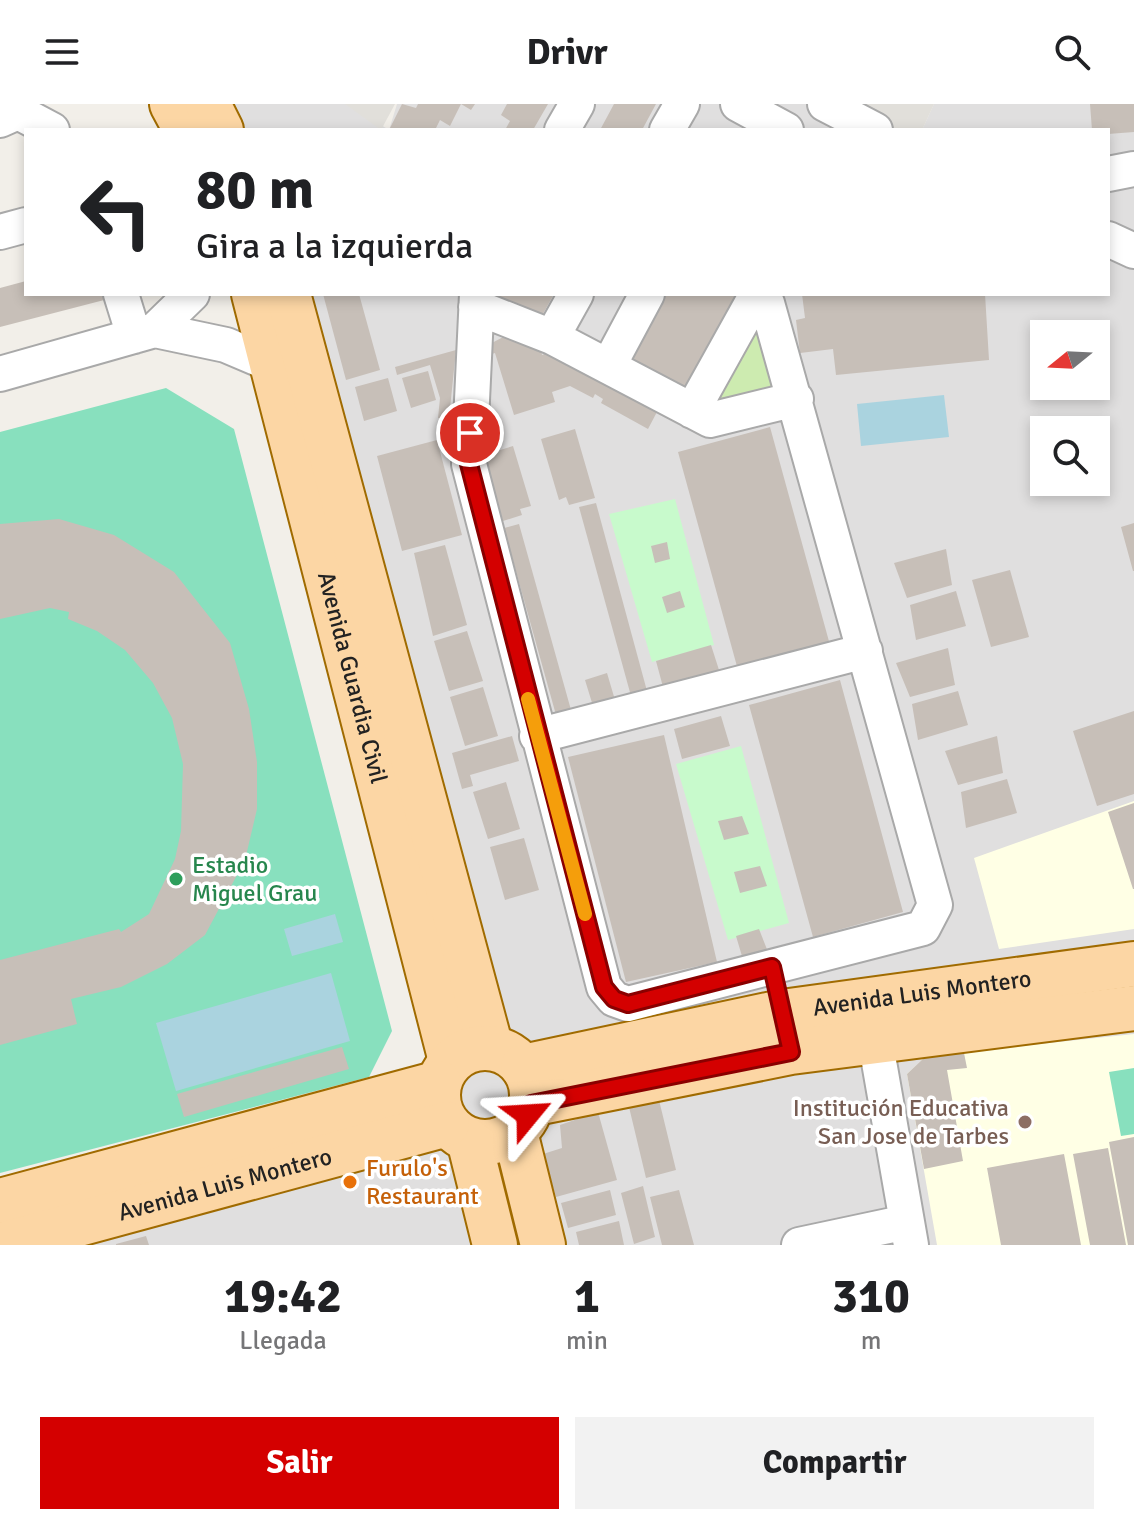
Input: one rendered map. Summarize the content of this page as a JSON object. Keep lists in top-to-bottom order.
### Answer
{
  "streets": {
    "main road": ["Avenida Guardia Civil", "Avenida Luis Montero"]
  },
  "crossings": [
    ["Avenida Guardia Civil", "Avenida Luis Montero"]
  ],
  "places": ["Estadio Miguel Grau", "Institución Educativa San Jose de Tarbes", "Furulo's Restaurant"],
  "north": "left",
  "page": {
    "header": "Drivr",
    "turn": ["80 m", "Gira a la izquierda"],
    "eta": [
      "19:42",
      "Llegada",
      "1",
      "min",
      "310",
      "m"
    ],
    "buttons": ["Salir", "Compartir"]
  }
}
